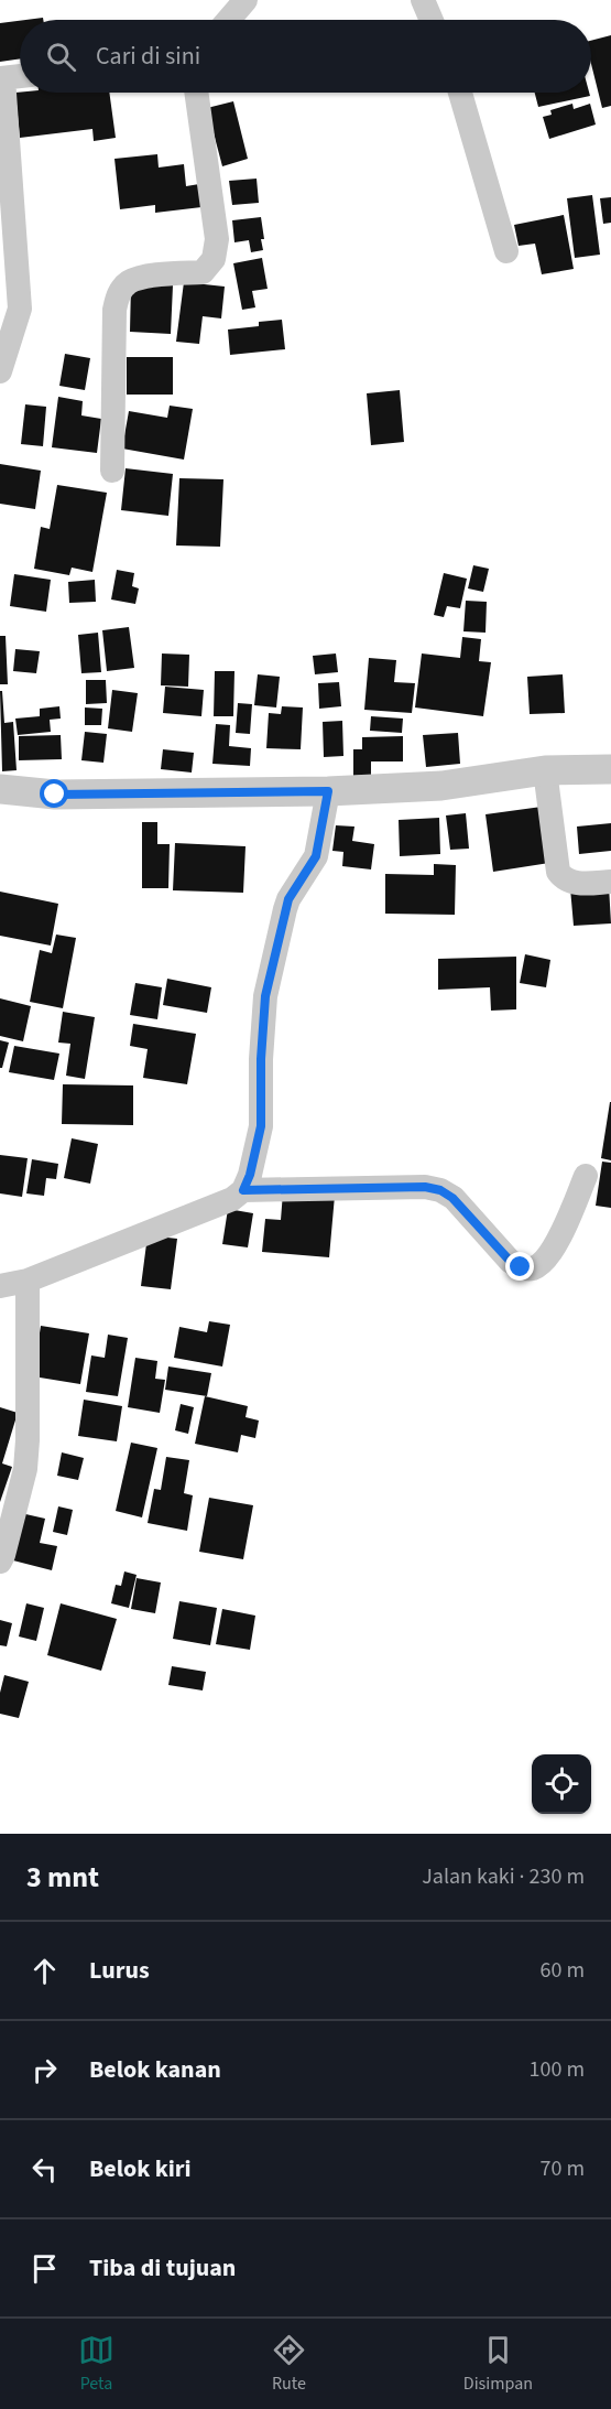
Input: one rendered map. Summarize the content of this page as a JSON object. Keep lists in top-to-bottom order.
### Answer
{
  "page": {
    "search": "Cari di sini",
    "heading": ["3 mnt", "Jalan kaki · 230 m"],
    "list": [
      ["Lurus", "60 m"],
      ["Belok kanan", "100 m"],
      ["Belok kiri", "70 m"],
      "Tiba di tujuan"
    ],
    "nav": ["Peta", "Rute", "Disimpan"]
  }
}
